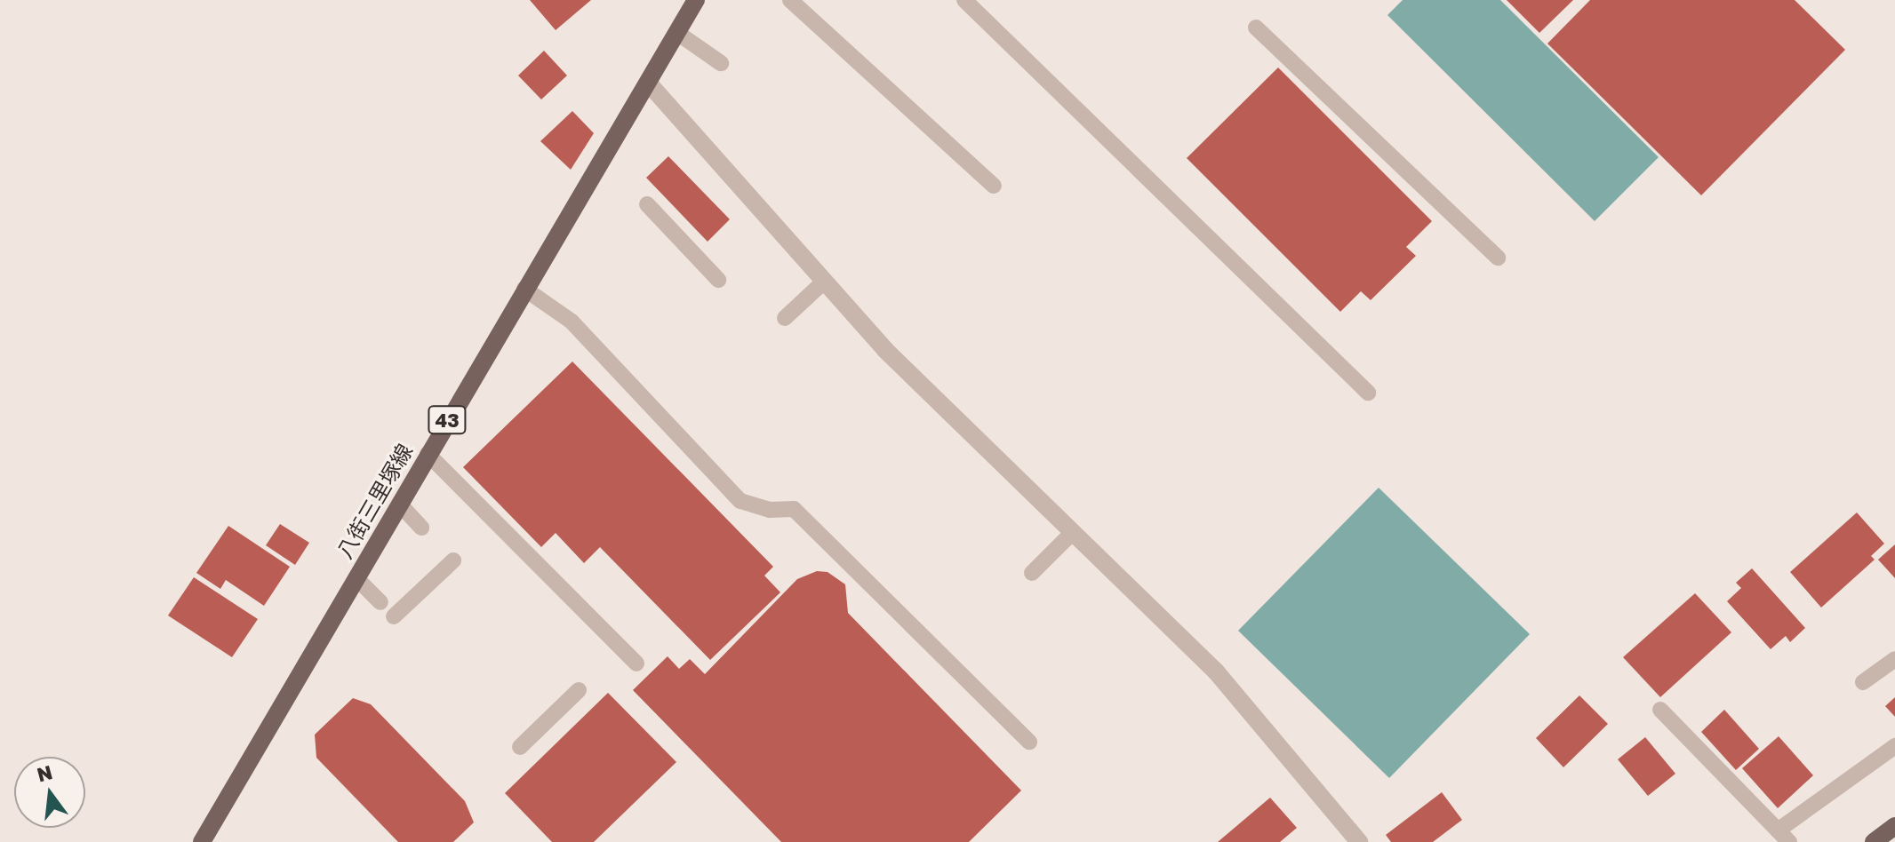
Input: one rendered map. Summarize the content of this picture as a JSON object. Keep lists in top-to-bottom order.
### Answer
{
  "streets": {
    "main road": ["43", "八街三里塚線"]
  },
  "north": "top"
}
